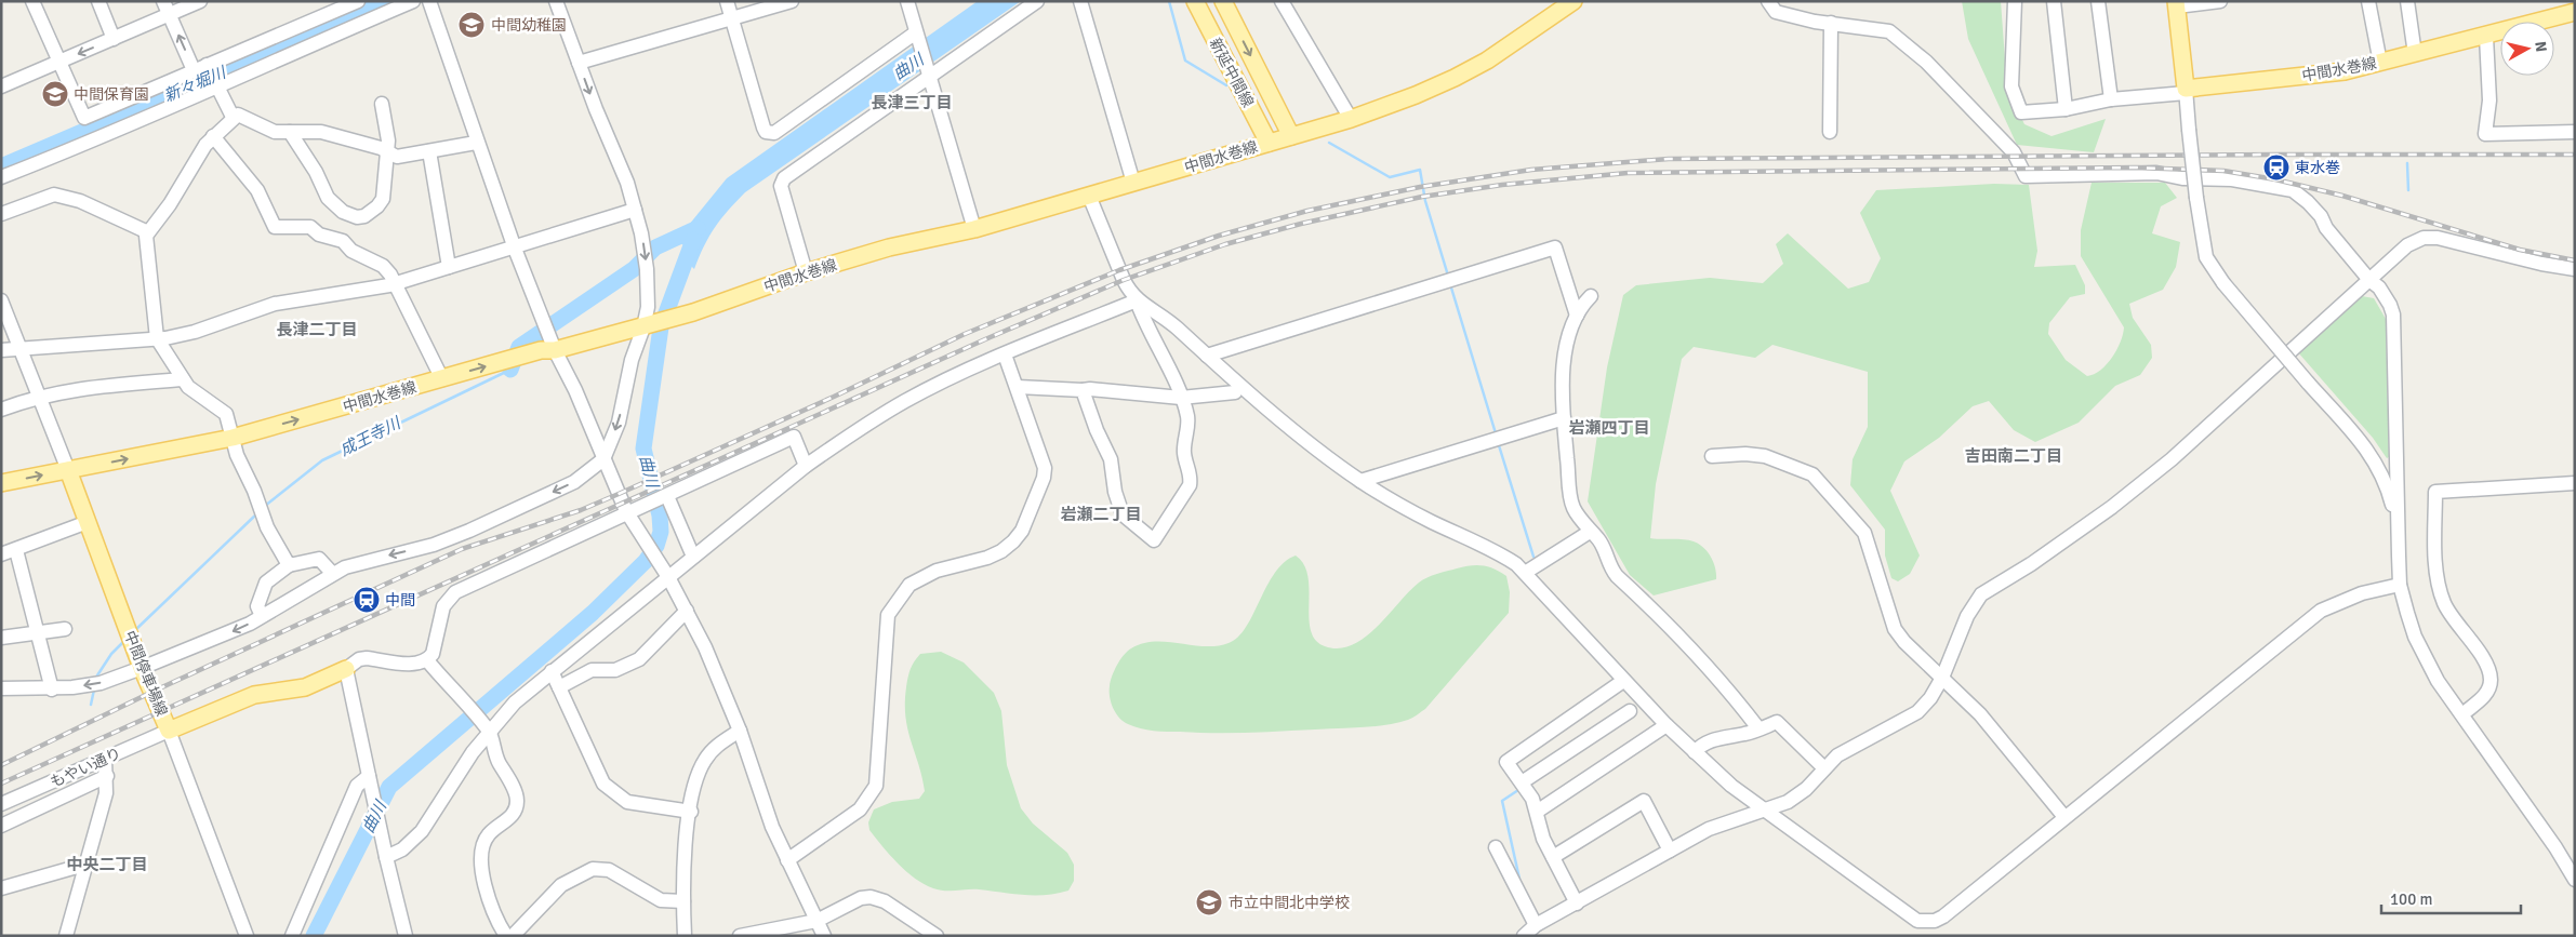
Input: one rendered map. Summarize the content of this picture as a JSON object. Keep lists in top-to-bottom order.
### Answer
{
  "streets": {
    "main road": ["中間水巻線", "新延中間線", "中間停車場線"],
    "street": ["もやい通り"]
  },
  "crossings": [
    ["中間水巻線", "新延中間線"],
    ["中間水巻線", "中間停車場線"],
    ["中間停車場線", "もやい通り"]
  ],
  "districts": [
    "長津三丁目",
    "長津二丁目",
    "岩瀬四丁目",
    "吉田南二丁目",
    "岩瀬二丁目",
    "中央二丁目"
  ],
  "water": ["曲川", "新々堀川", "成王寺川"],
  "places": {
    "school or university": ["中間幼稚園", "中間保育園", "市立中間北中学校"],
    "station": ["東水巻", "中間"]
  },
  "scale_bar": "100 m",
  "north": "right"
}
